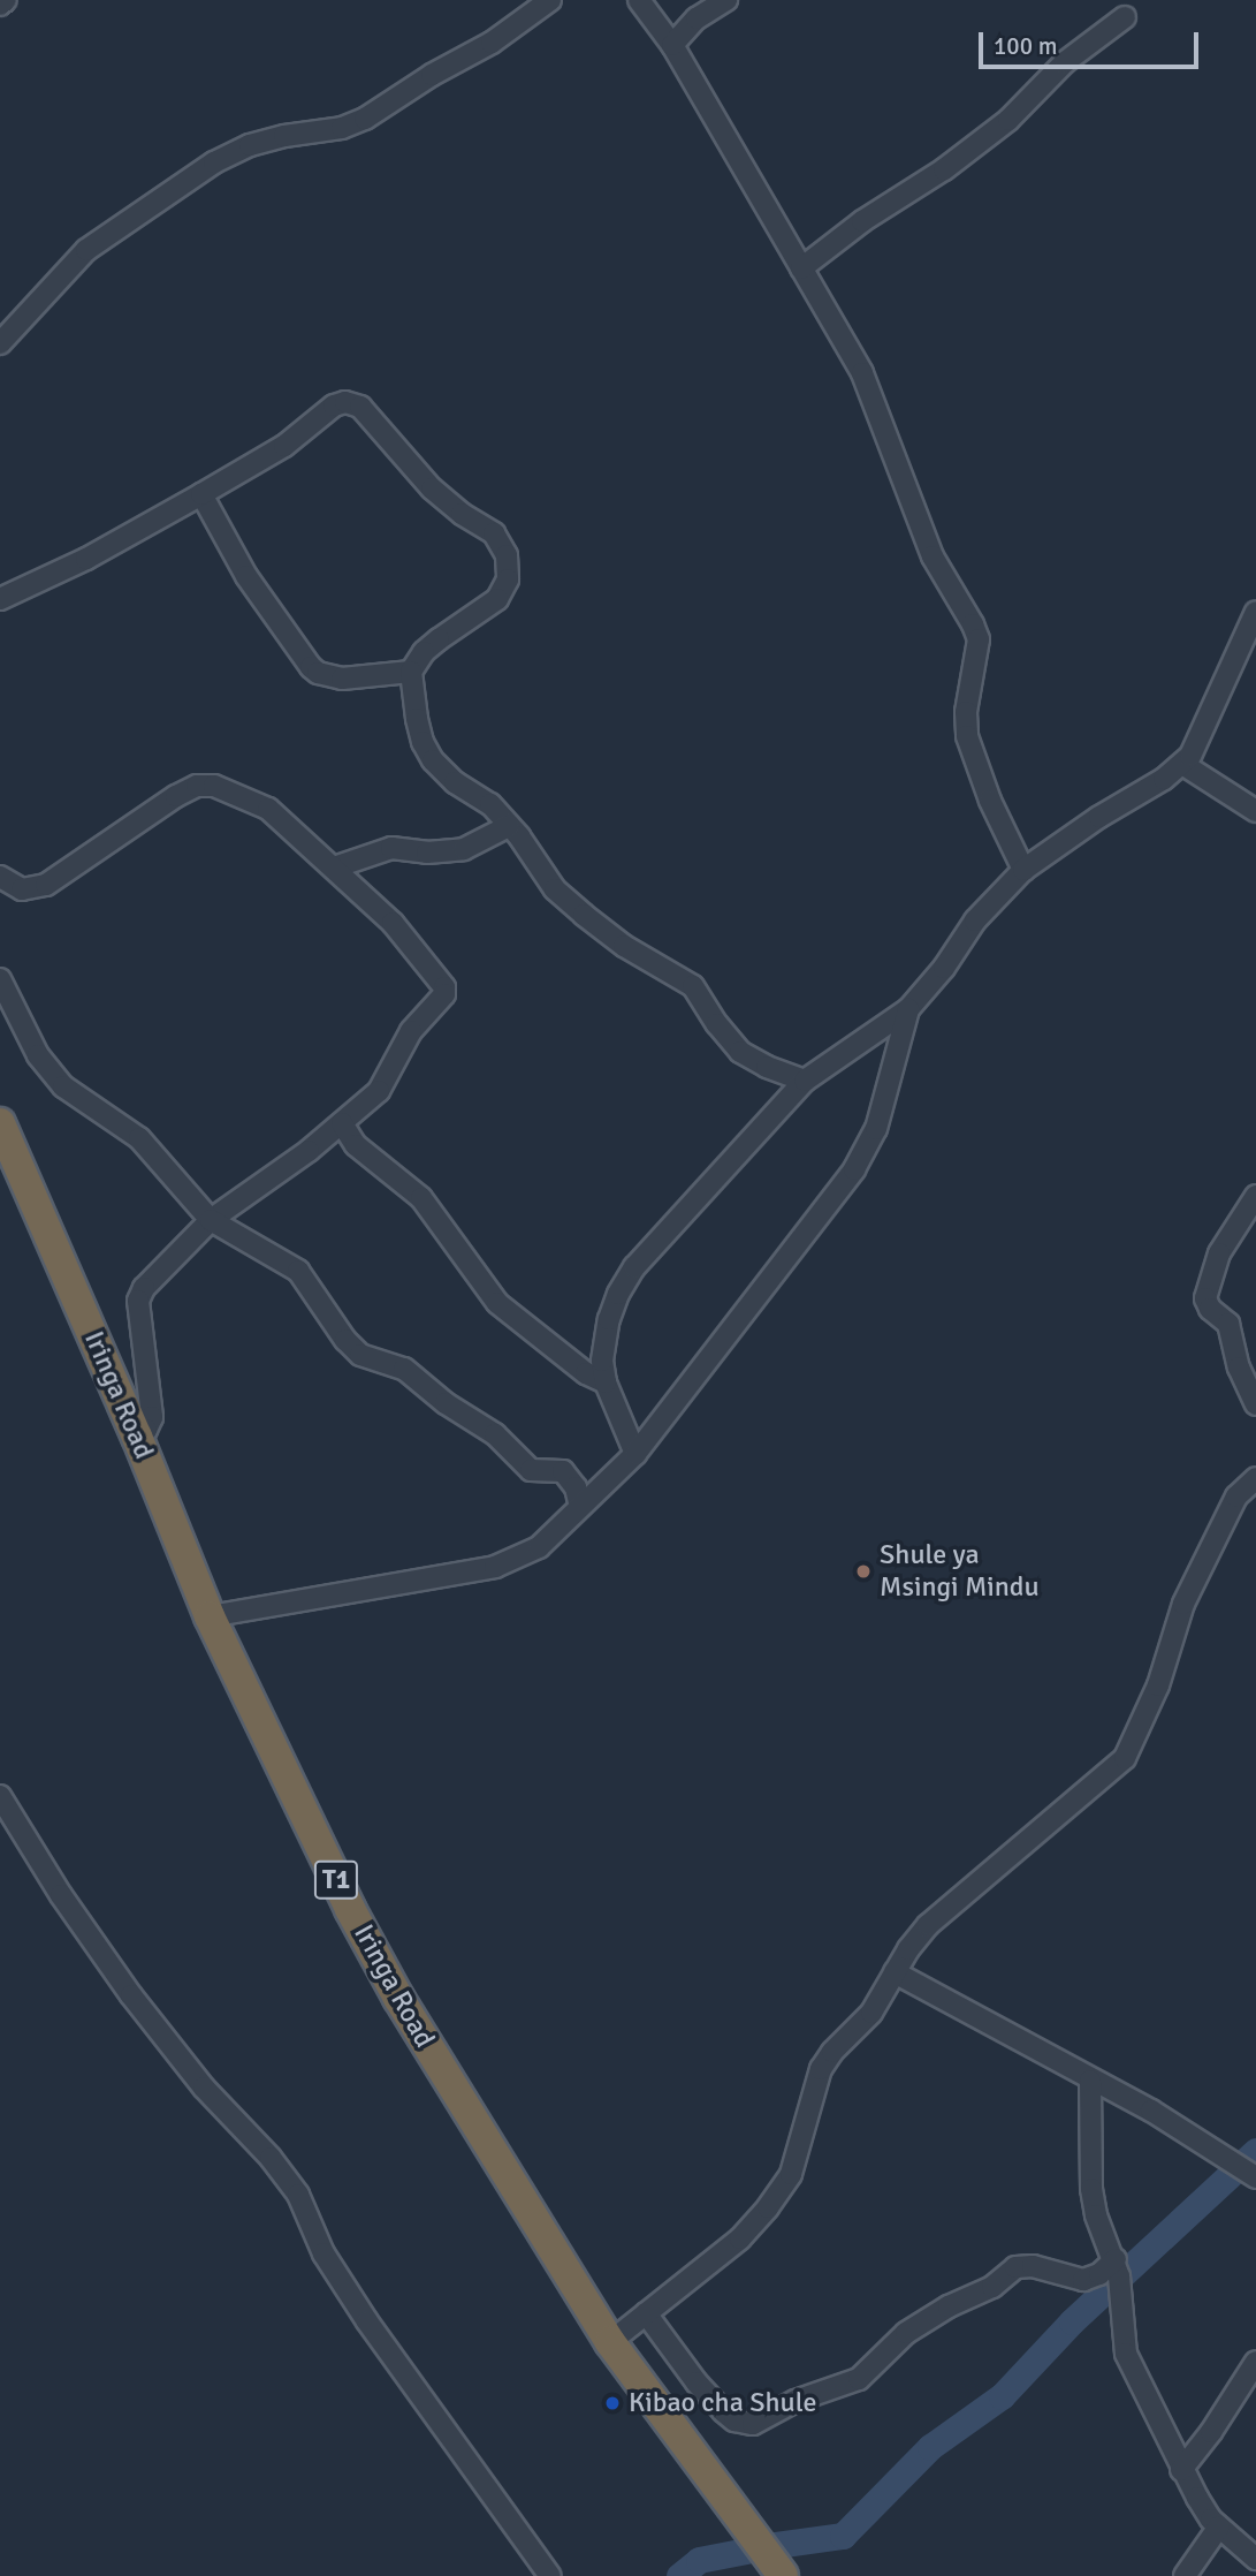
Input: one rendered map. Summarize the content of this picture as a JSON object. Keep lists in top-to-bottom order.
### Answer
{
  "streets": {
    "highway": ["Iringa Road", "T1"]
  },
  "places": ["Shule ya Msingi Mindu", "Kibao cha Shule"],
  "scale_bar": "100 m"
}
